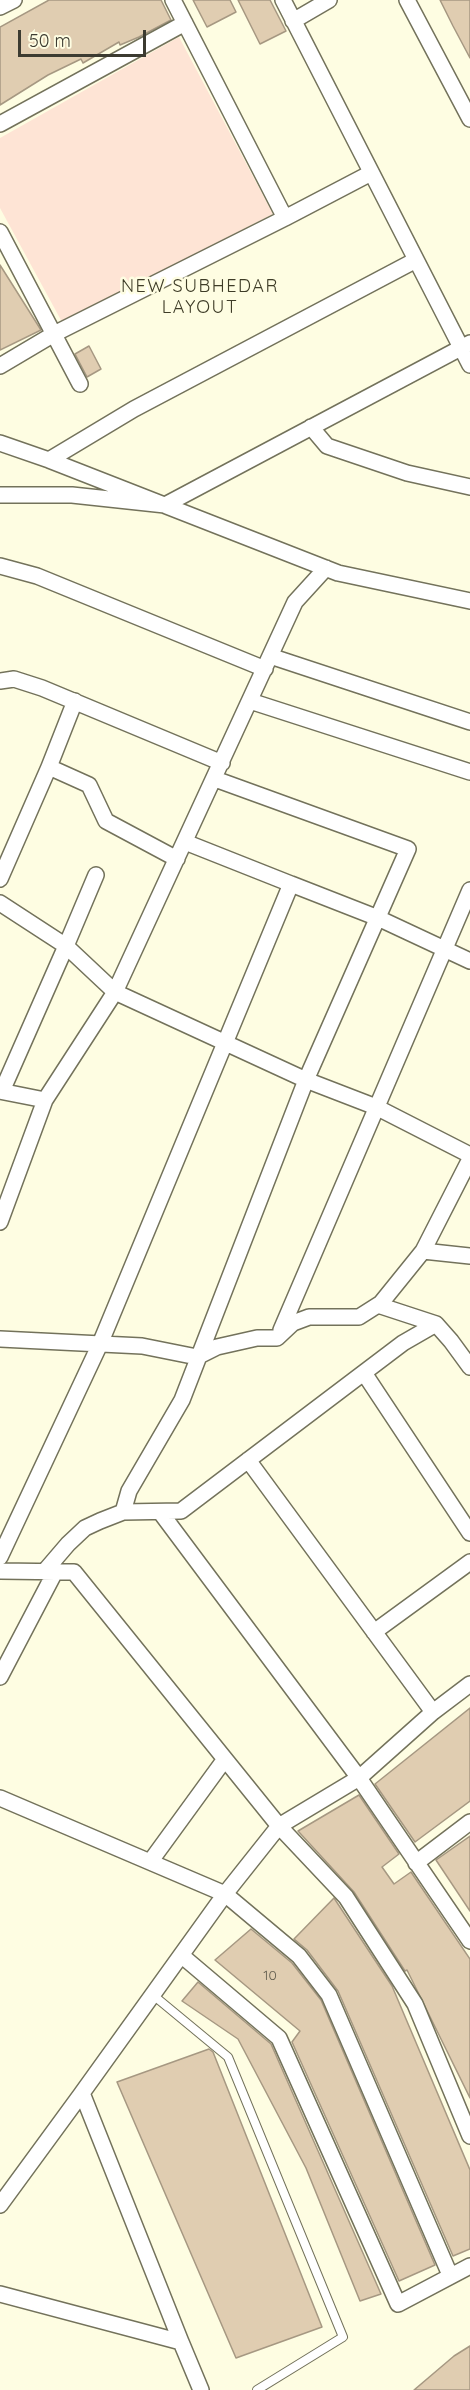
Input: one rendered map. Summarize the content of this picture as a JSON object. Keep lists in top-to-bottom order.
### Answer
{
  "districts": ["NEW SUBHEDAR LAYOUT"],
  "house_numbers": ["10"],
  "scale_bar": "50 m"
}
